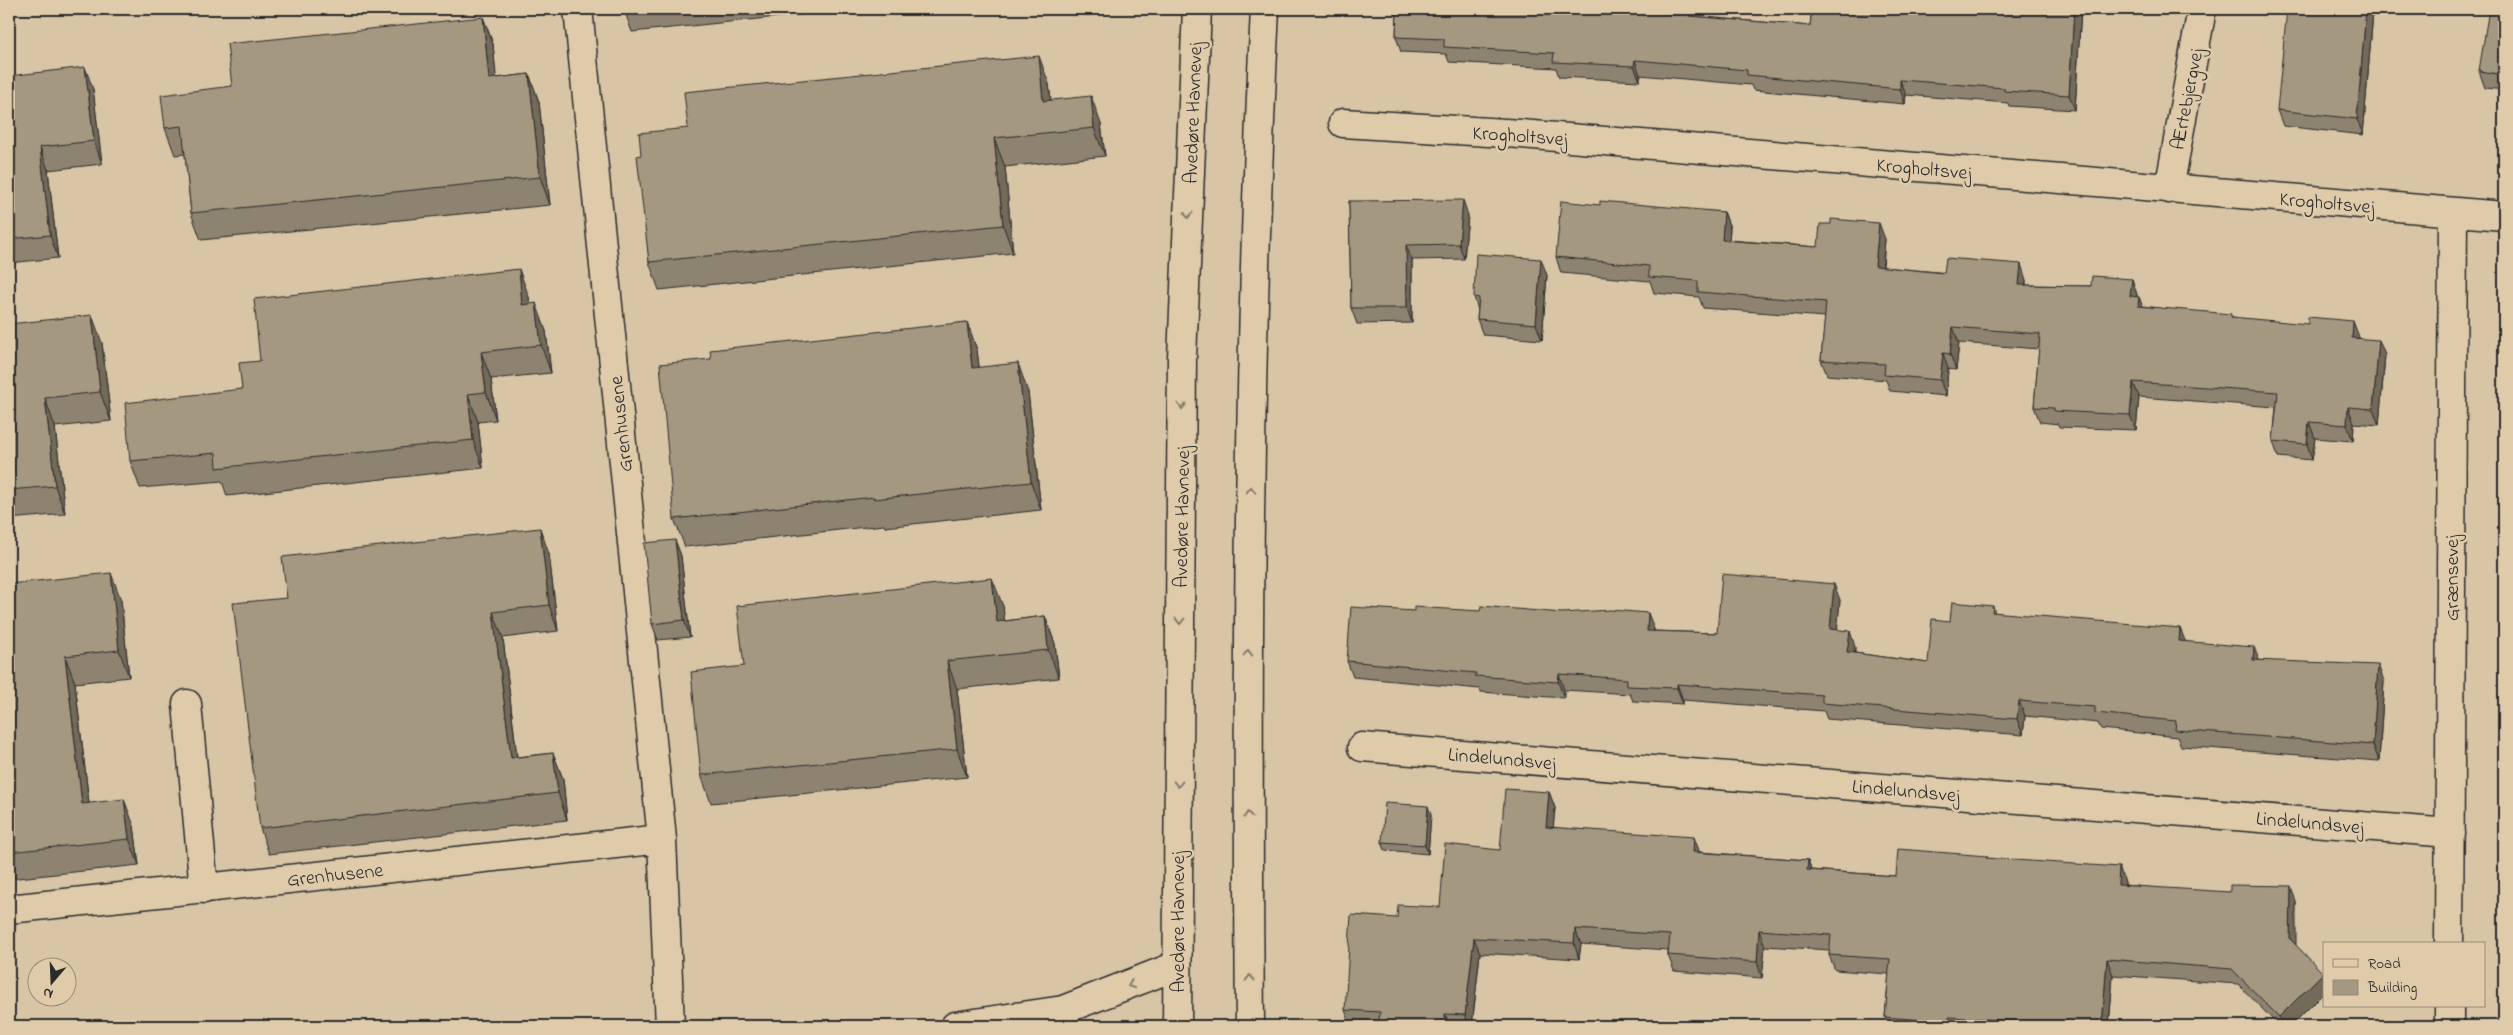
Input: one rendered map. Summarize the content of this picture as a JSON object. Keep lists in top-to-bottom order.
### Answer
{
  "streets": {
    "street": [
      "Ærtebjergvej",
      "Avedøre Havnevej",
      "Krogholtsvej",
      "Grenhusene",
      "Grænsevej",
      "Lindelundsvej"
    ]
  },
  "crossings": [
    ["Ærtebjergvej", "Krogholtsvej"],
    ["Krogholtsvej", "Grænsevej"],
    ["Grænsevej", "Lindelundsvej"]
  ],
  "legend": ["Road", "Building"],
  "north": "bottom"
}
